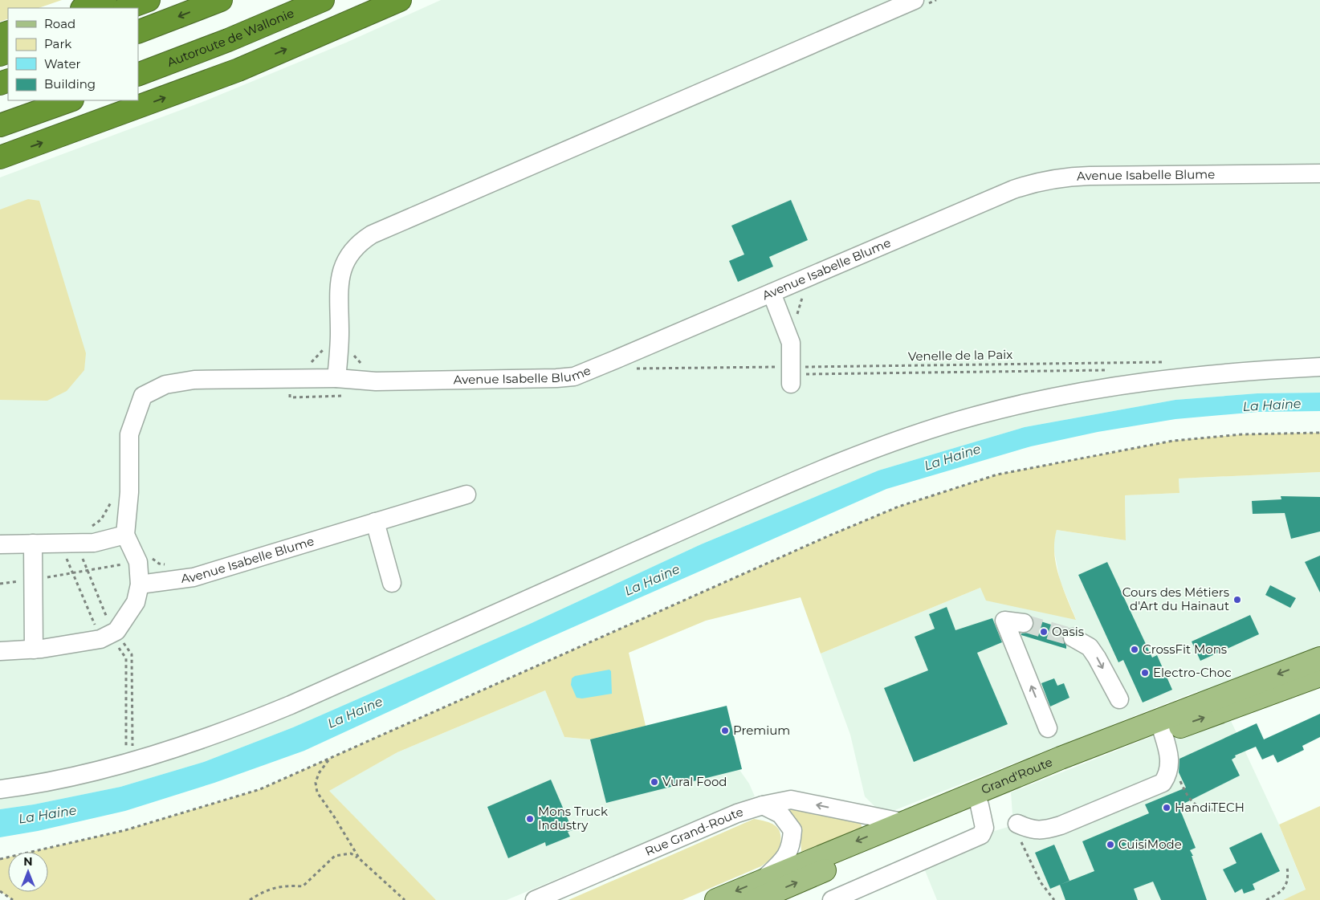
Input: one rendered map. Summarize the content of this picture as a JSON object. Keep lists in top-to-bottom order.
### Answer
{
  "streets": {
    "highway": ["Autoroute de Wallonie"],
    "main road": ["Grand'Route"],
    "street": ["Avenue Isabelle Blume", "Rue Grand-Route"],
    "path": ["Venelle de la Paix"]
  },
  "crossings": [
    ["Grand'Route", "Rue Grand-Route"]
  ],
  "one_way": ["Rue Grand-Route"],
  "water": ["La Haine"],
  "places": [
    "Cours des Métiers d'Art du Hainaut",
    "Oasis",
    "CrossFit Mons",
    "Electro-Choc",
    "Premium",
    "Vural Food",
    "HandiTECH",
    "Mons Truck Industry",
    "CuisiMode"
  ],
  "legend": [
    "Road",
    "Park",
    "Water",
    "Building"
  ],
  "north": "top"
}
